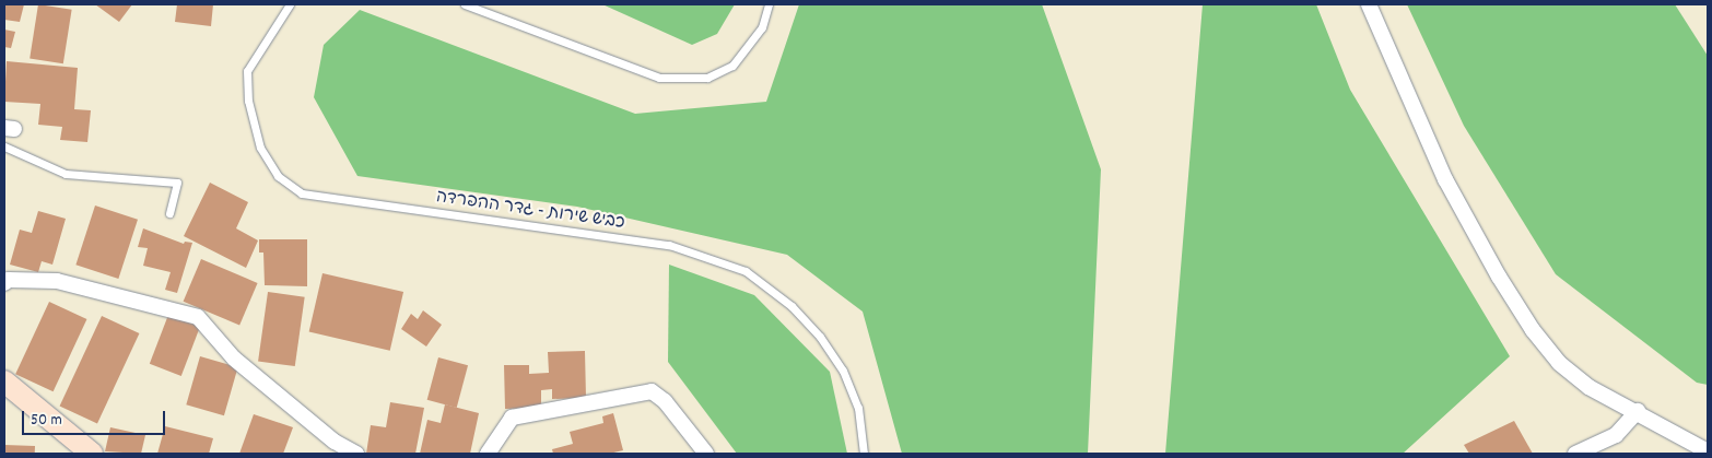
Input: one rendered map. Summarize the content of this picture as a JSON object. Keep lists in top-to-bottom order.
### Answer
{
  "streets": {
    "lane": ["כביש שירות - גדר ההפרדה"]
  },
  "scale_bar": "50 m"
}
